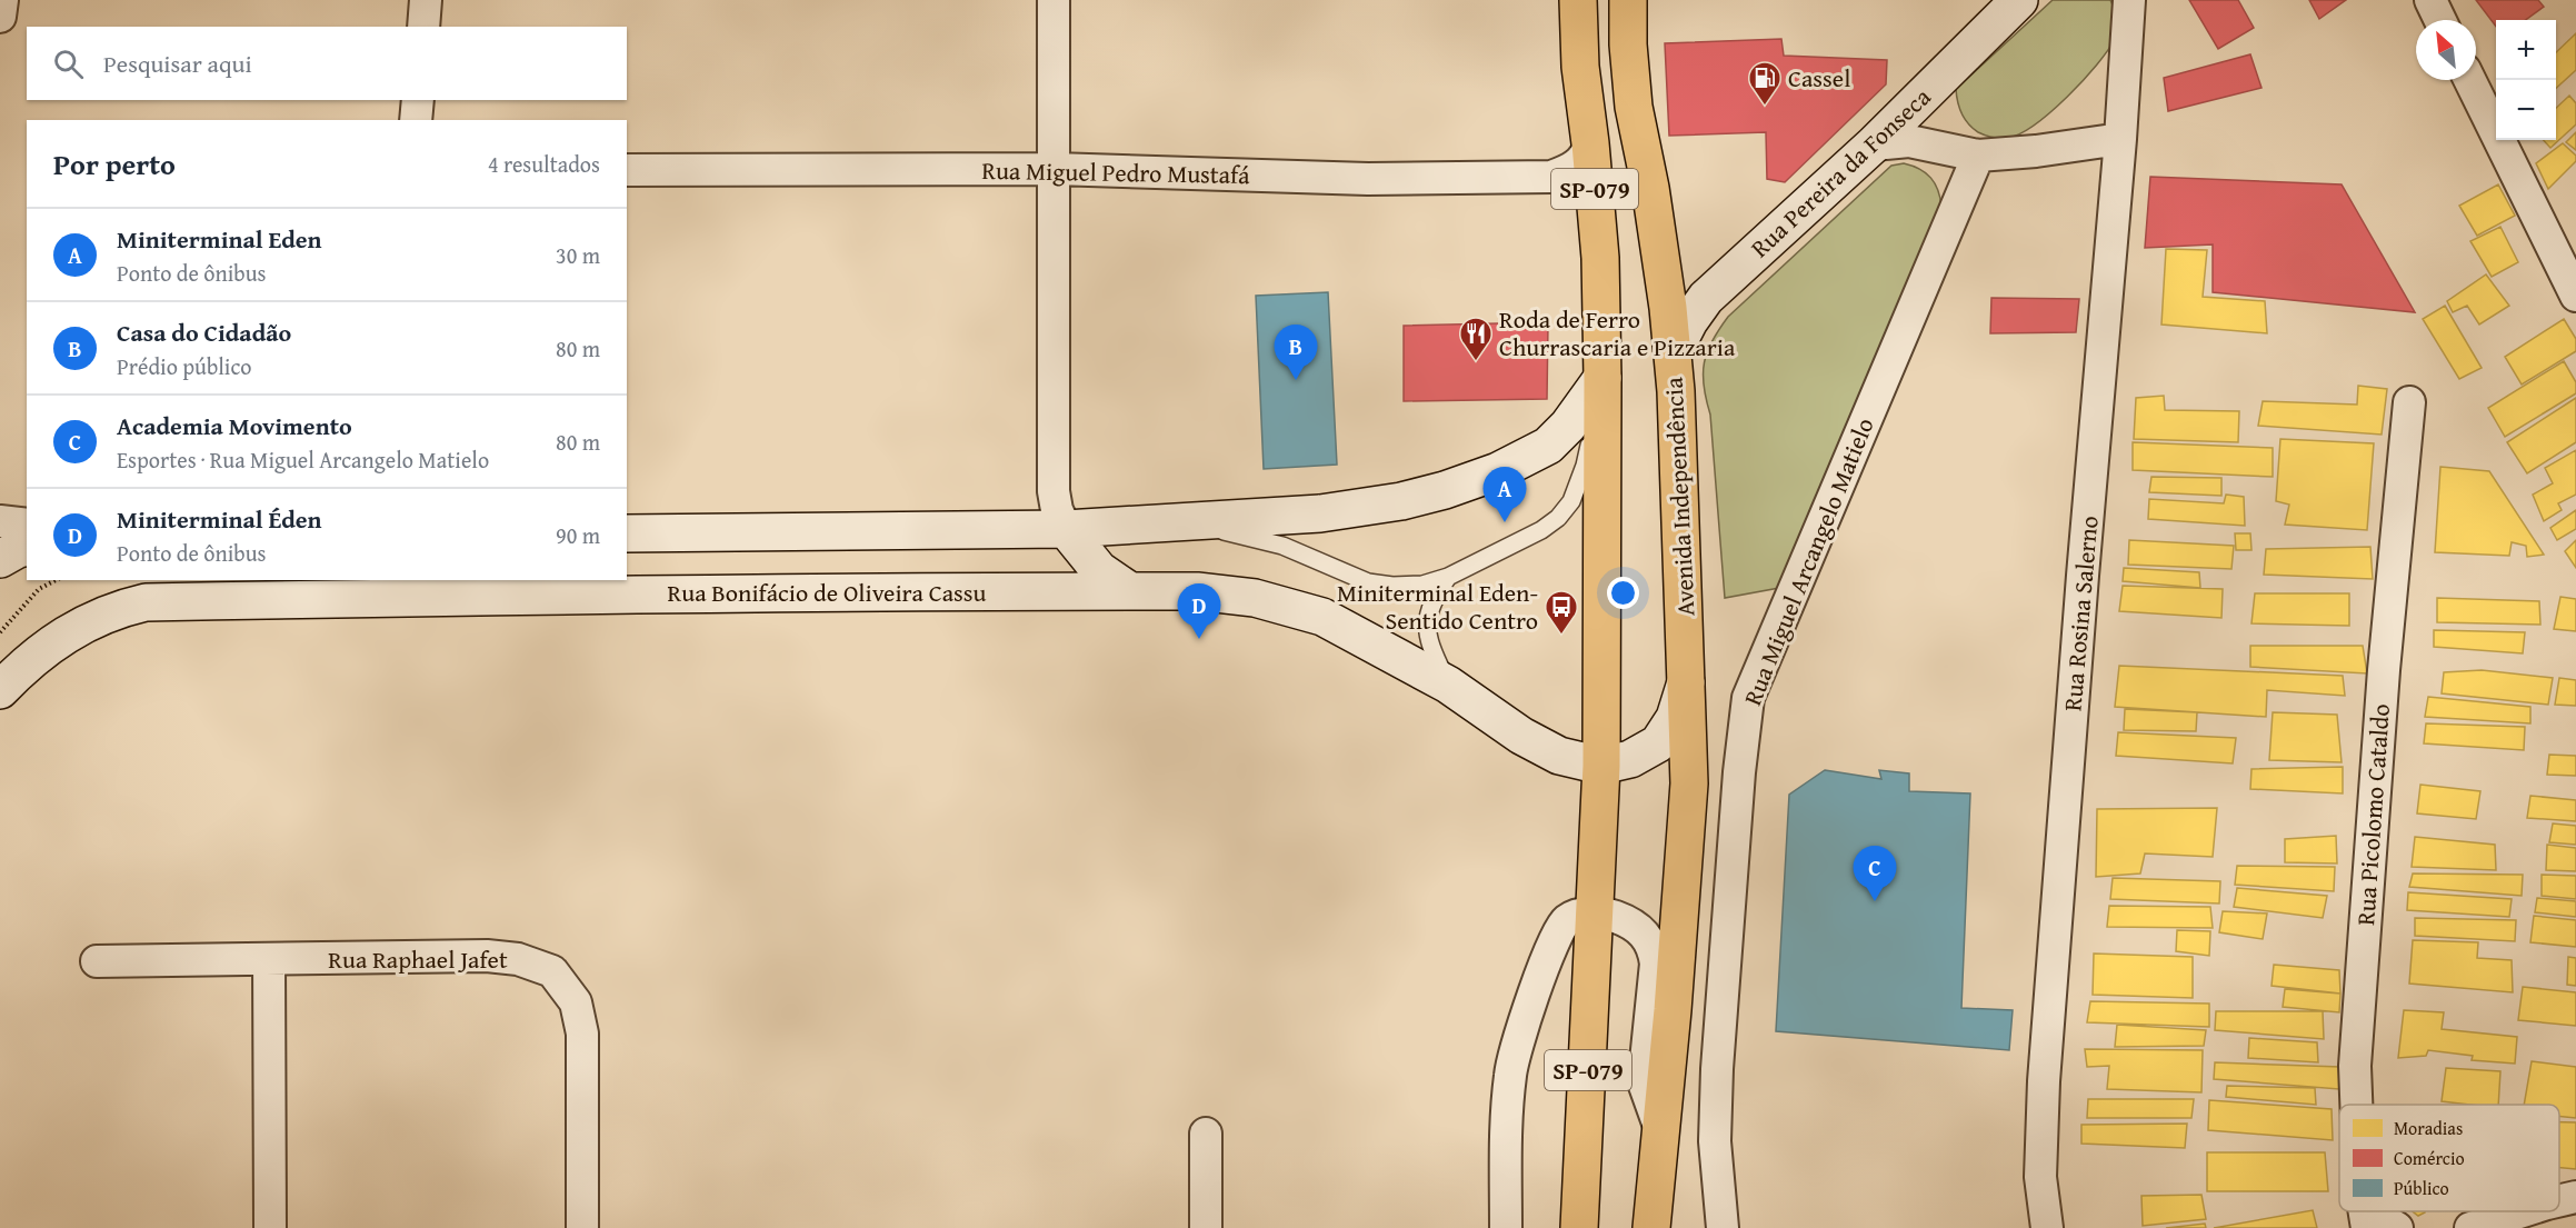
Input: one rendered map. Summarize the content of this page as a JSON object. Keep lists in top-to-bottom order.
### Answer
{
  "streets": {
    "main road": [
      "Rua Pereira da Fonseca",
      "SP-079",
      "Avenida Independência",
      "Rua Bonifácio de Oliveira Cassu"
    ],
    "street": [
      "Rua Miguel Pedro Mustafá",
      "Rua Miguel Arcangelo Matielo",
      "Rua Rosina Salerno",
      "Rua Picolomo Cataldo",
      "Rua Raphael Jafet"
    ]
  },
  "crossings": [
    ["Rua Miguel Pedro Mustafá", "SP-079"],
    ["Rua Pereira da Fonseca", "Avenida Independência"],
    ["SP-079", "Avenida Independência"],
    ["SP-079", "Rua Bonifácio de Oliveira Cassu"],
    ["Avenida Independência", "Rua Bonifácio de Oliveira Cassu"]
  ],
  "places": {
    "fuel station": ["Cassel"],
    "restaurant": ["Roda de Ferro Churrascaria e Pizzaria"],
    "bus stop": ["Miniterminal Eden- Sentido Centro"]
  },
  "legend": ["Moradias", "Comércio", "Público"],
  "north": "top left",
  "page": {
    "map_buttons": ["+", "−"],
    "search": "Pesquisar aqui",
    "heading": ["Por perto", "4 resultados"],
    "list": [
      {
        "mark": "A",
        "name": "Miniterminal Eden",
        "note": "Ponto de ônibus",
        "value": "30 m"
      },
      {
        "mark": "B",
        "name": "Casa do Cidadão",
        "note": "Prédio público",
        "value": "80 m"
      },
      {
        "mark": "C",
        "name": "Academia Movimento",
        "note": "Esportes · Rua Miguel Arcangelo Matielo",
        "value": "80 m"
      },
      {
        "mark": "D",
        "name": "Miniterminal Éden",
        "note": "Ponto de ônibus",
        "value": "90 m"
      }
    ],
    "pins": [
      "B",
      "A",
      "D",
      "C"
    ]
  }
}
